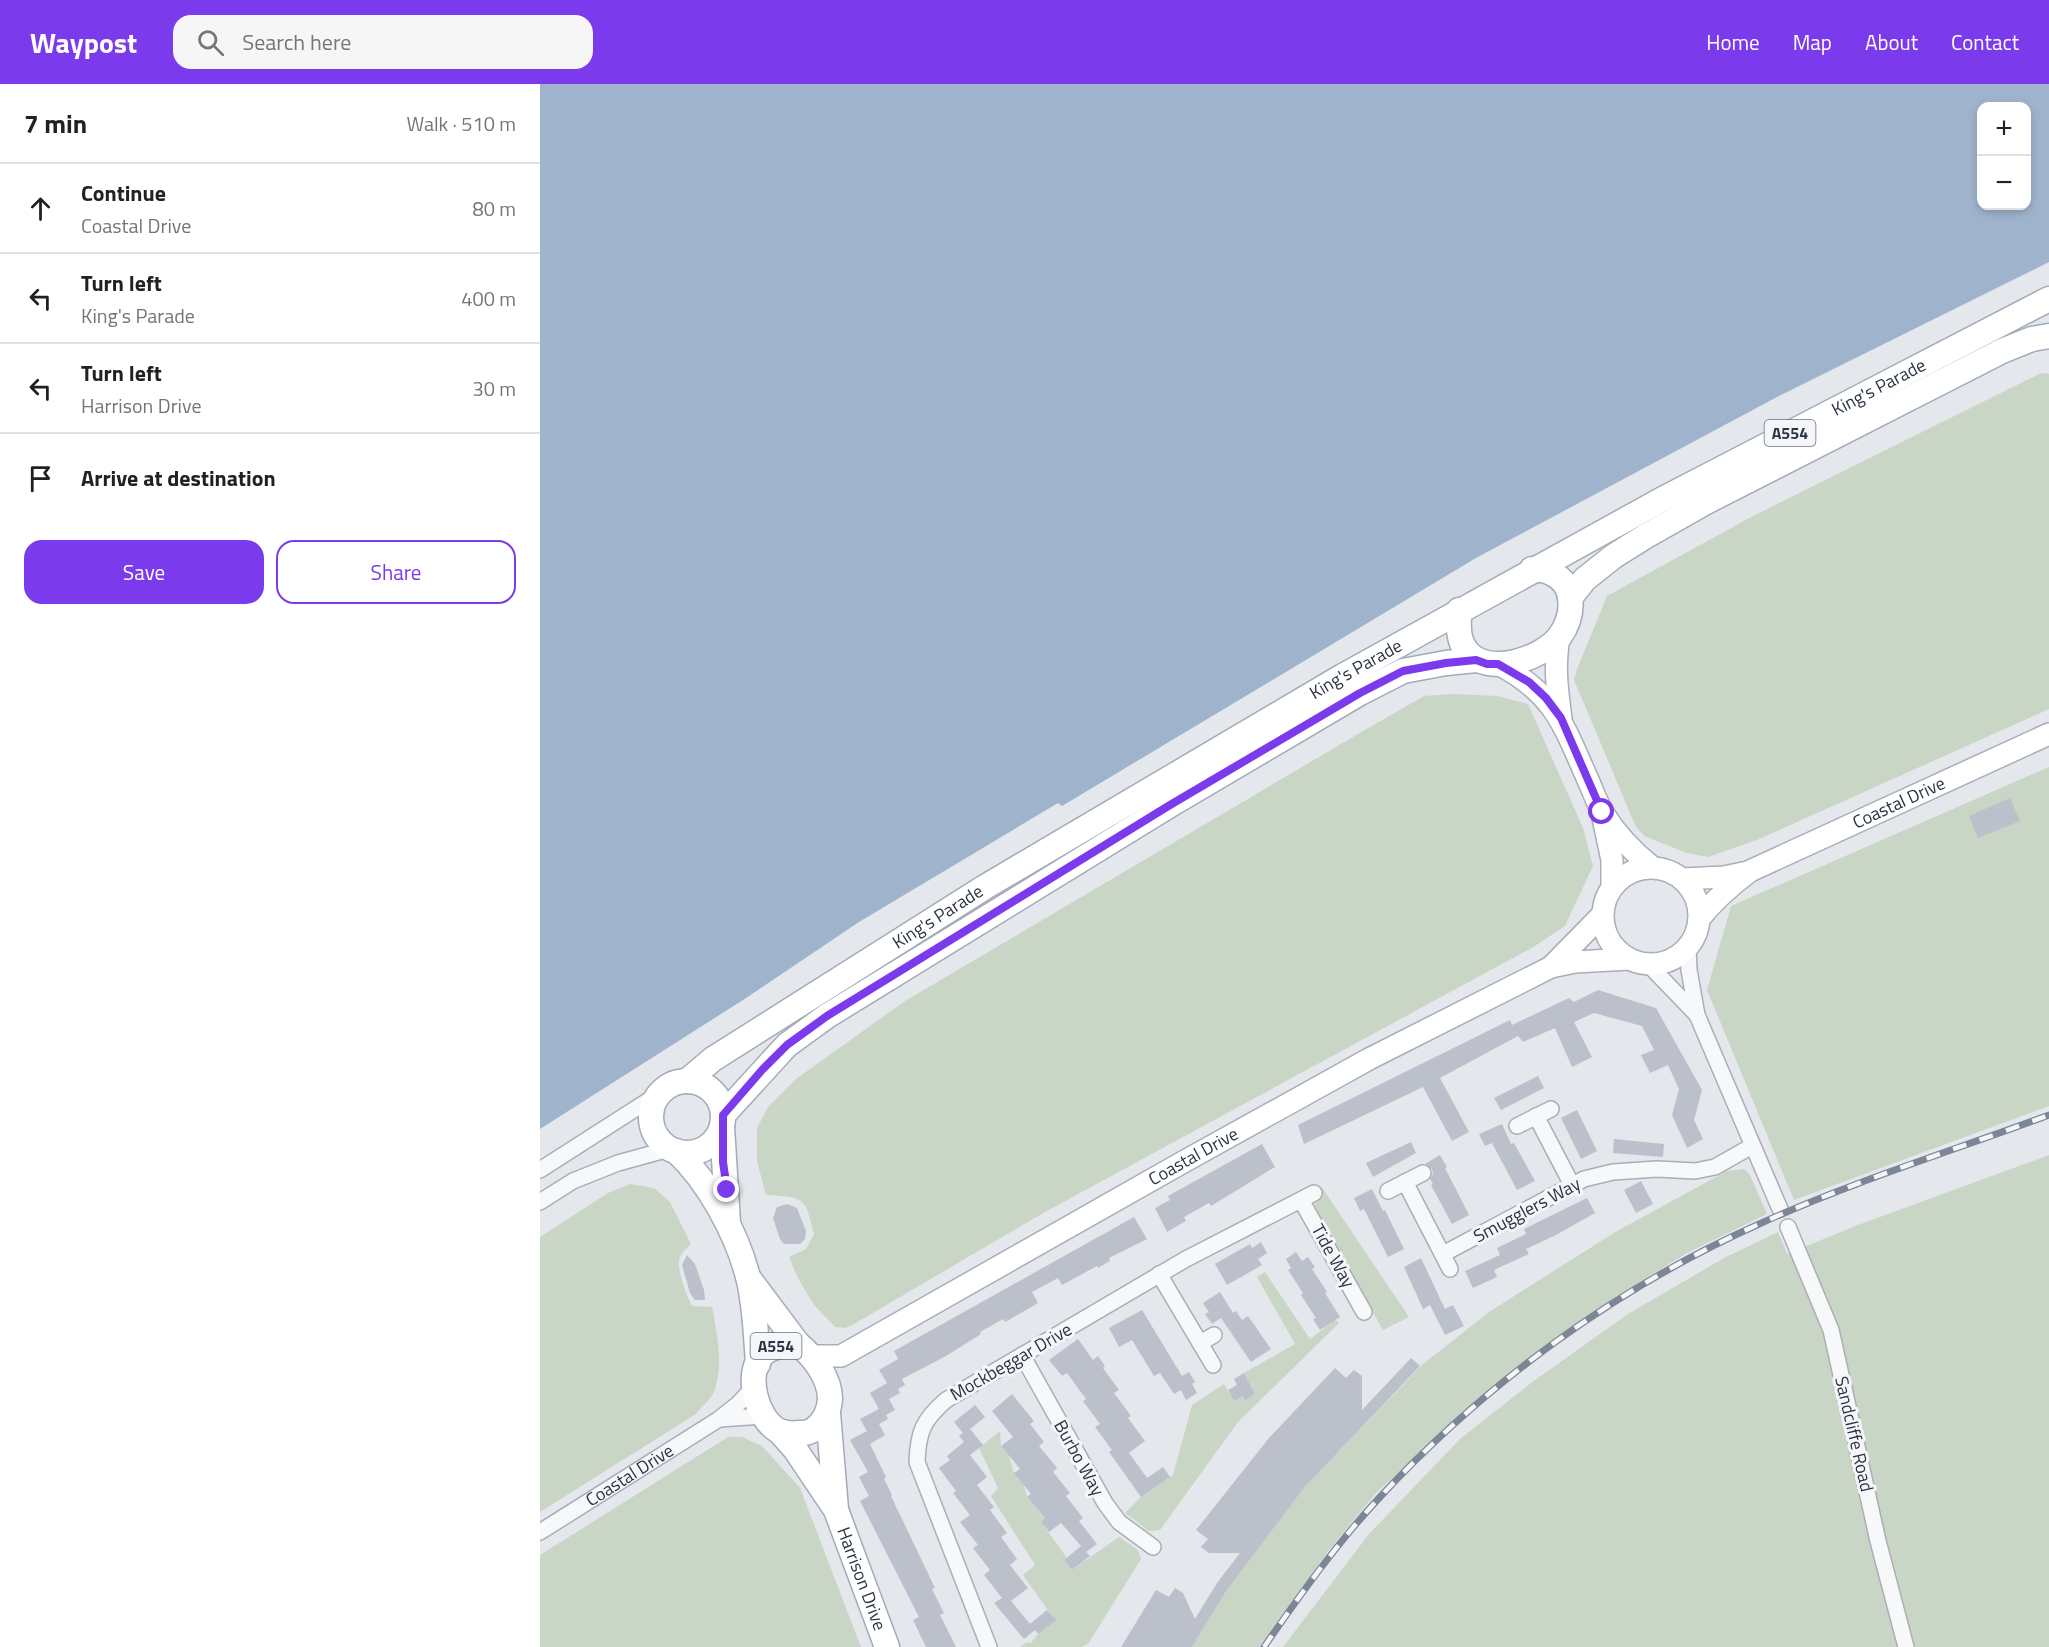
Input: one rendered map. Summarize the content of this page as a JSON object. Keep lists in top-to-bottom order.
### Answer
{
  "streets": {
    "main road": ["King's Parade", "A554", "Harrison Drive"],
    "street": [
      "Coastal Drive",
      "Smugglers Way",
      "Tide Way",
      "Mockbeggar Drive",
      "Sandcliffe Road",
      "Burbo Way"
    ]
  },
  "crossings": [
    ["King's Parade", "A554"],
    ["A554", "Coastal Drive"],
    ["A554", "Harrison Drive"],
    ["Coastal Drive", "Harrison Drive"],
    ["Tide Way", "Mockbeggar Drive"],
    ["Mockbeggar Drive", "Burbo Way"]
  ],
  "page": {
    "header": "Waypost",
    "search": "Search here",
    "nav": [
      "Home",
      "Map",
      "About",
      "Contact"
    ],
    "heading": ["7 min", "Walk · 510 m"],
    "map_buttons": ["+", "−"],
    "list": [
      ["Continue", "Coastal Drive", "80 m"],
      ["Turn left", "King's Parade", "400 m"],
      ["Turn left", "Harrison Drive", "30 m"],
      "Arrive at destination"
    ],
    "buttons": ["Save", "Share"]
  }
}
